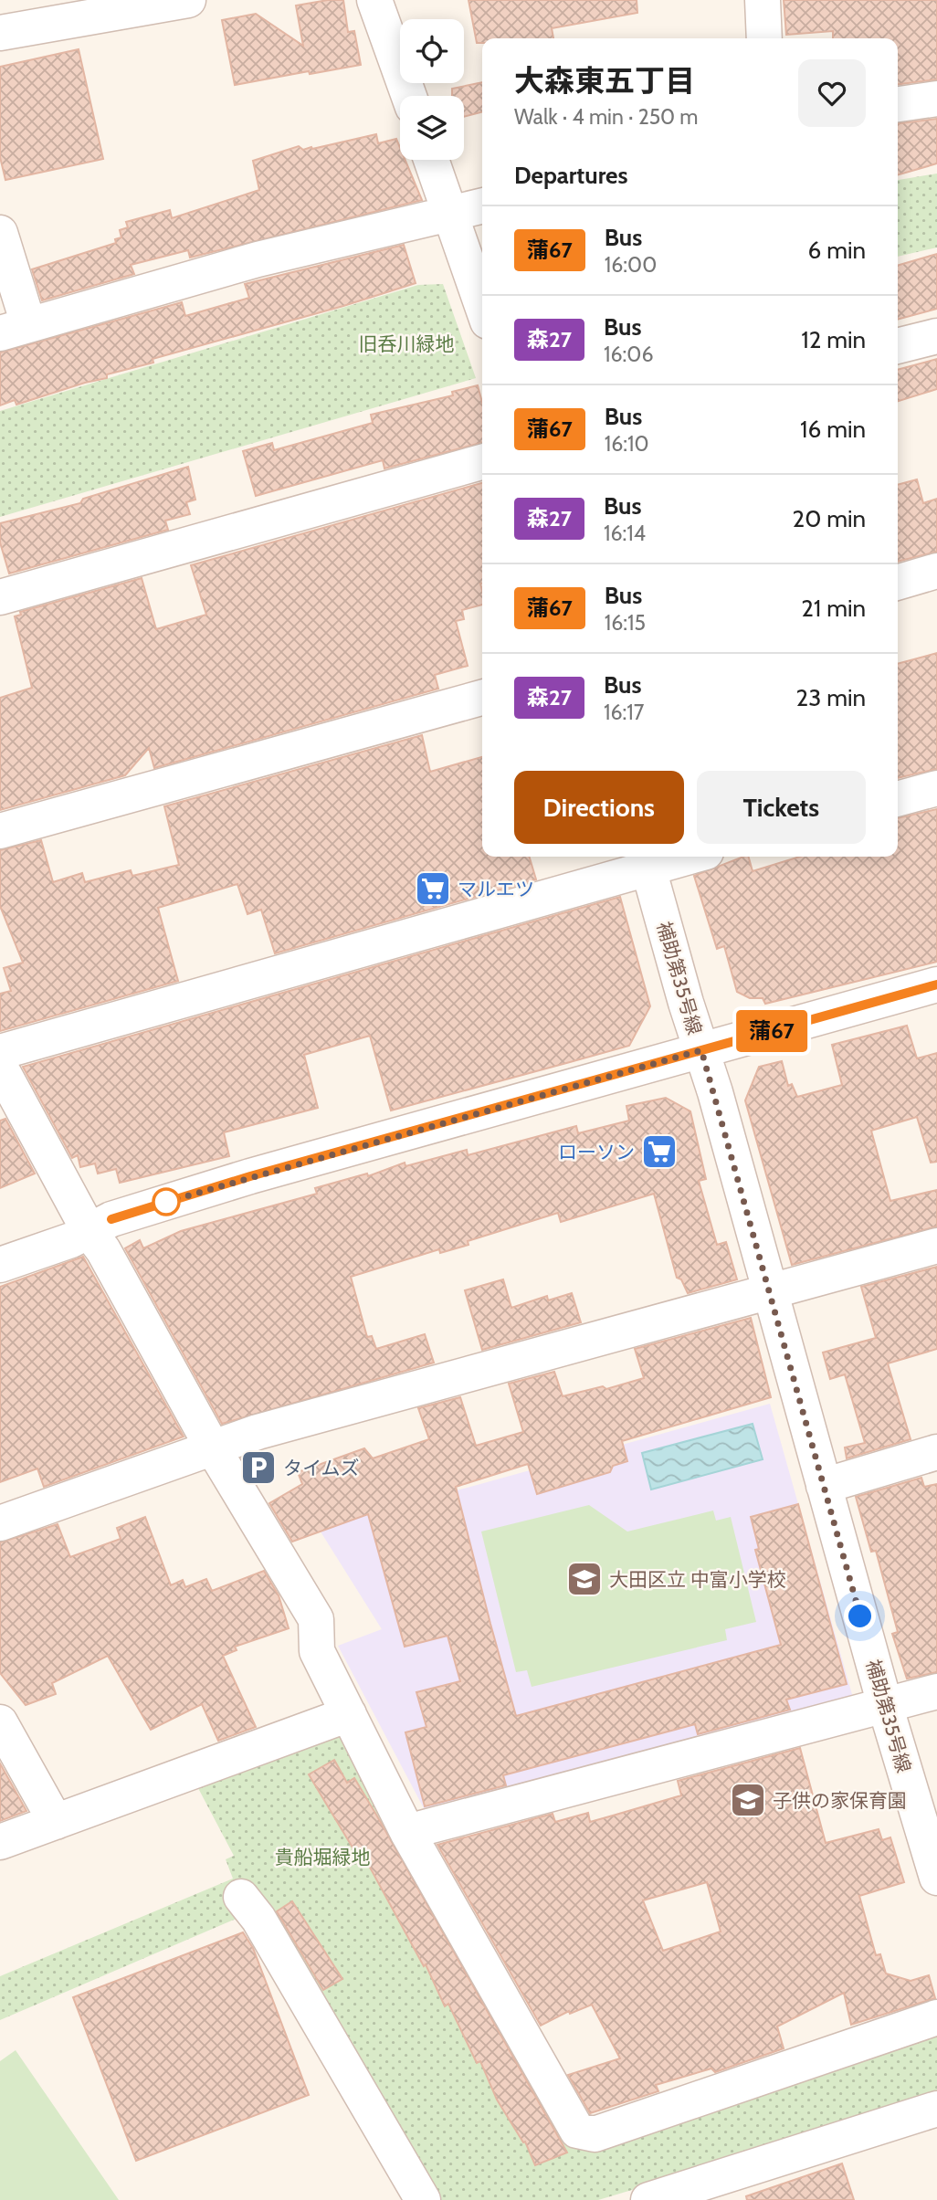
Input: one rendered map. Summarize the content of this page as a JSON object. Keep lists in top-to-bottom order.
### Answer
{
  "streets": {
    "street": ["補助第35号線"]
  },
  "parks": ["旧呑川緑地", "貴船堀緑地"],
  "places": {
    "supermarket": ["マルエツ", "ローソン"],
    "parking": ["タイムズ"],
    "school or university": ["大田区立 中富小学校", "子供の家保育園"]
  },
  "lines": ["bus line 蒲67"],
  "page": {
    "on_map": "蒲67",
    "heading": [
      ["大森東五丁目", "Walk · 4 min · 250 m"],
      "Departures"
    ],
    "list": [
      {
        "mark": "蒲67",
        "name": "Bus",
        "note": "16:00",
        "value": "6 min"
      },
      {
        "mark": "森27",
        "name": "Bus",
        "note": "16:06",
        "value": "12 min"
      },
      {
        "mark": "蒲67",
        "name": "Bus",
        "note": "16:10",
        "value": "16 min"
      },
      {
        "mark": "森27",
        "name": "Bus",
        "note": "16:14",
        "value": "20 min"
      },
      {
        "mark": "蒲67",
        "name": "Bus",
        "note": "16:15",
        "value": "21 min"
      },
      {
        "mark": "森27",
        "name": "Bus",
        "note": "16:17",
        "value": "23 min"
      }
    ],
    "buttons": ["Directions", "Tickets"]
  }
}
